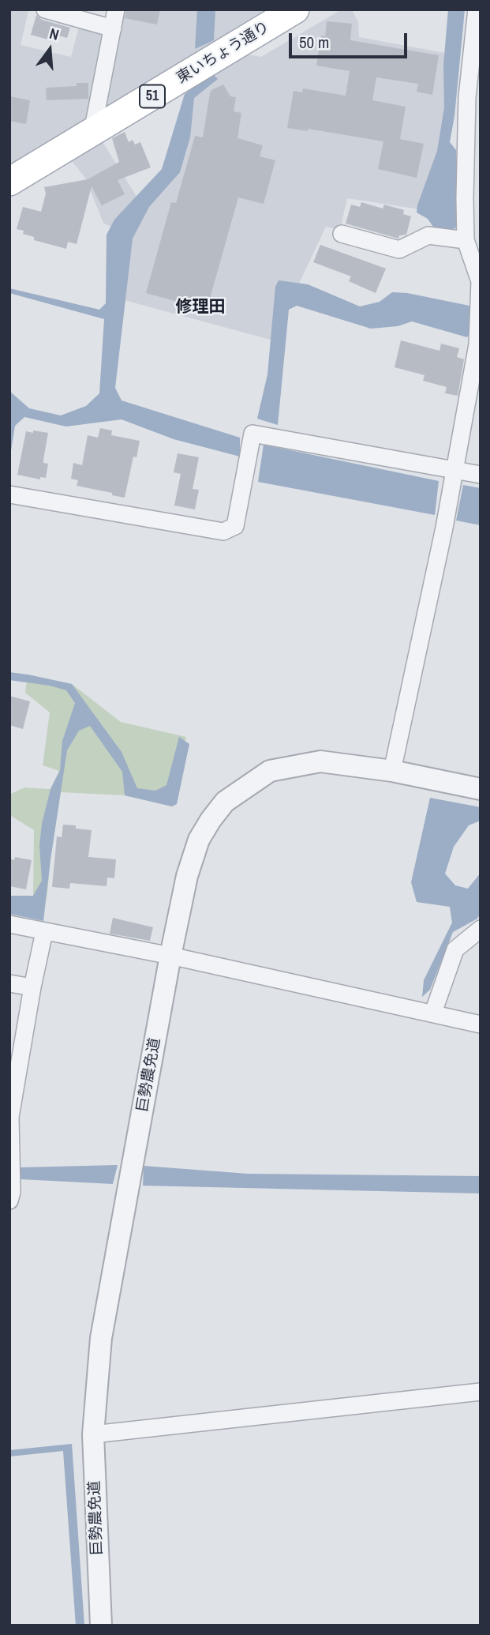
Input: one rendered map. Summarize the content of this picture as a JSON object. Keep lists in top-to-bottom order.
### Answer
{
  "streets": {
    "main road": ["東いちょう通り", "51"],
    "street": ["巨勢農免道"]
  },
  "districts": ["修理田"],
  "scale_bar": "50 m",
  "north": "top"
}
